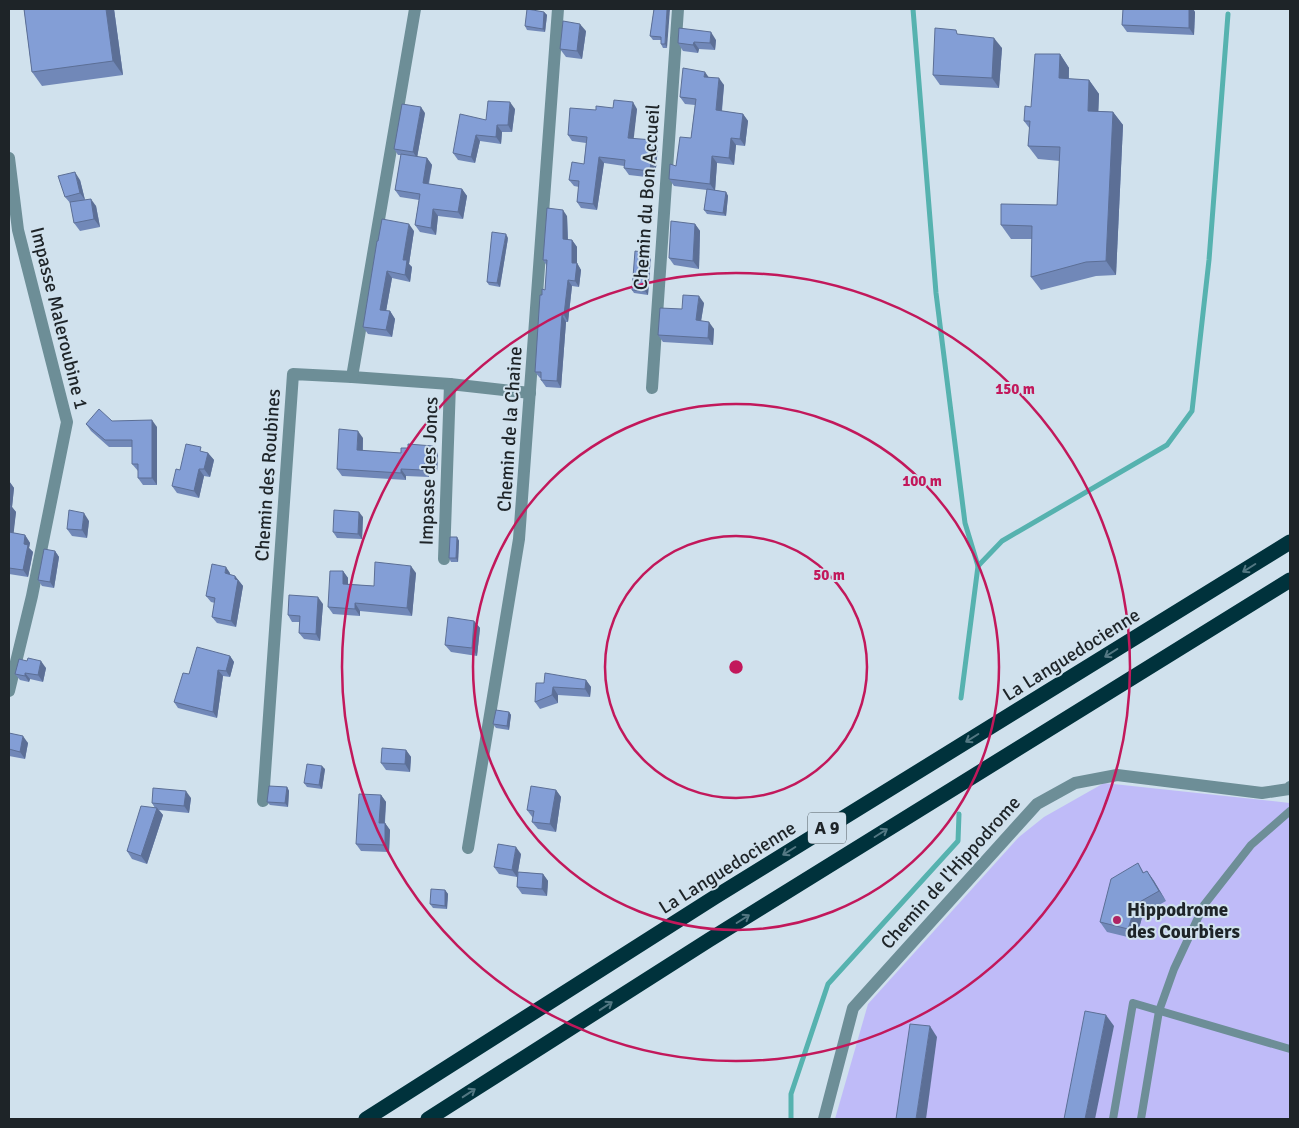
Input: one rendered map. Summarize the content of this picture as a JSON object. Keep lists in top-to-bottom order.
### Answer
{
  "streets": {
    "highway": ["La Languedocienne", "A 9"],
    "street": [
      "Chemin du Bon Accueil",
      "Impasse Maleroubine 1",
      "Chemin de la Chaine",
      "Impasse des Joncs",
      "Chemin des Roubines",
      "Chemin de l'Hippodrome"
    ]
  },
  "places": ["Hippodrome des Courbiers"],
  "rings": ["150 m", "100 m", "50 m"]
}
